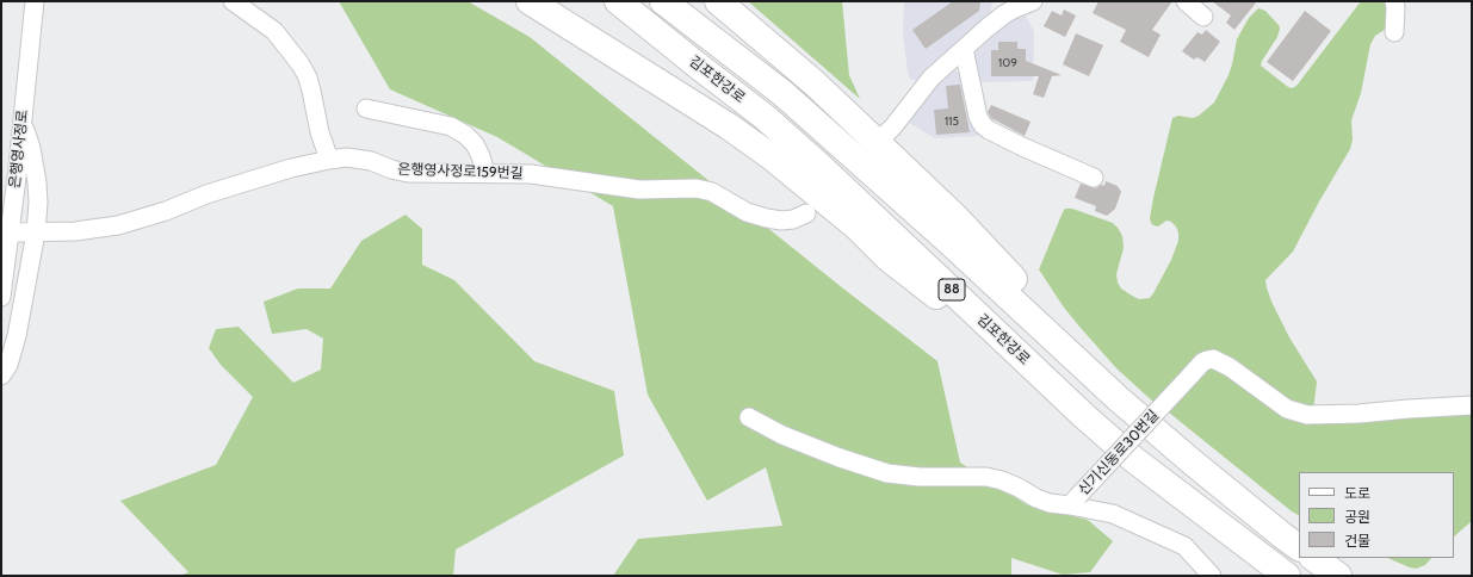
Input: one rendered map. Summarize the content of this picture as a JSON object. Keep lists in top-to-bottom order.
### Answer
{
  "streets": {
    "highway": ["김포한강로", "88"],
    "street": ["은행영사정로", "은행영사정로159번길", "신기신동로30번길"]
  },
  "crossings": [
    ["은행영사정로", "은행영사정로159번길"]
  ],
  "house_numbers": ["109", "115"],
  "legend": ["도로", "공원", "건물"]
}
